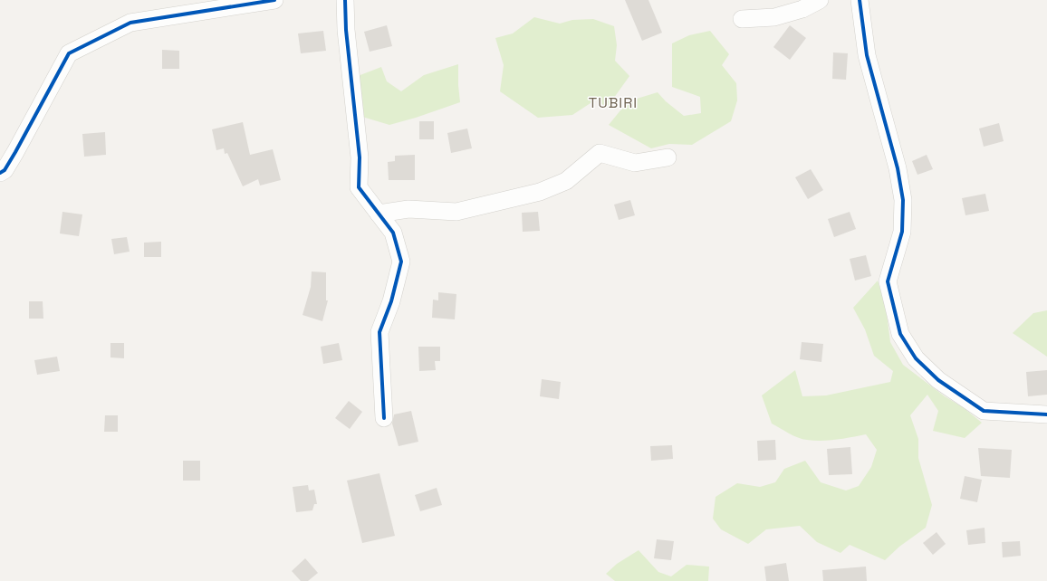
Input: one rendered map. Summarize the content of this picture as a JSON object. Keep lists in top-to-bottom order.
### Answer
{
  "districts": ["TUBIRI"]
}
